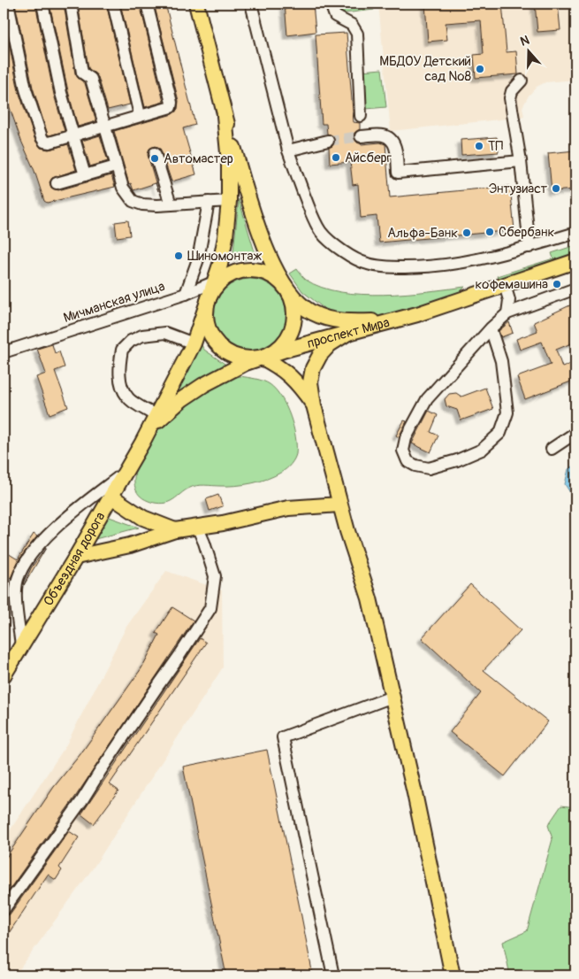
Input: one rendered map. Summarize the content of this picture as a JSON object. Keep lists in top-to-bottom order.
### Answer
{
  "streets": {
    "main road": ["проспект Мира", "Объездная дорога"],
    "street": ["Мичманская улица"]
  },
  "crossings": [
    ["Мичманская улица", "проспект Мира"],
    ["проспект Мира", "Объездная дорога"]
  ],
  "places": [
    "МБДОУ Детский сад №8",
    "ТП",
    "Айсберг",
    "Автомастер",
    "Энтузиаст",
    "Сбербанк",
    "Альфа-Банк",
    "Шиномонтаж",
    "кофемашина"
  ],
  "north": "top"
}
